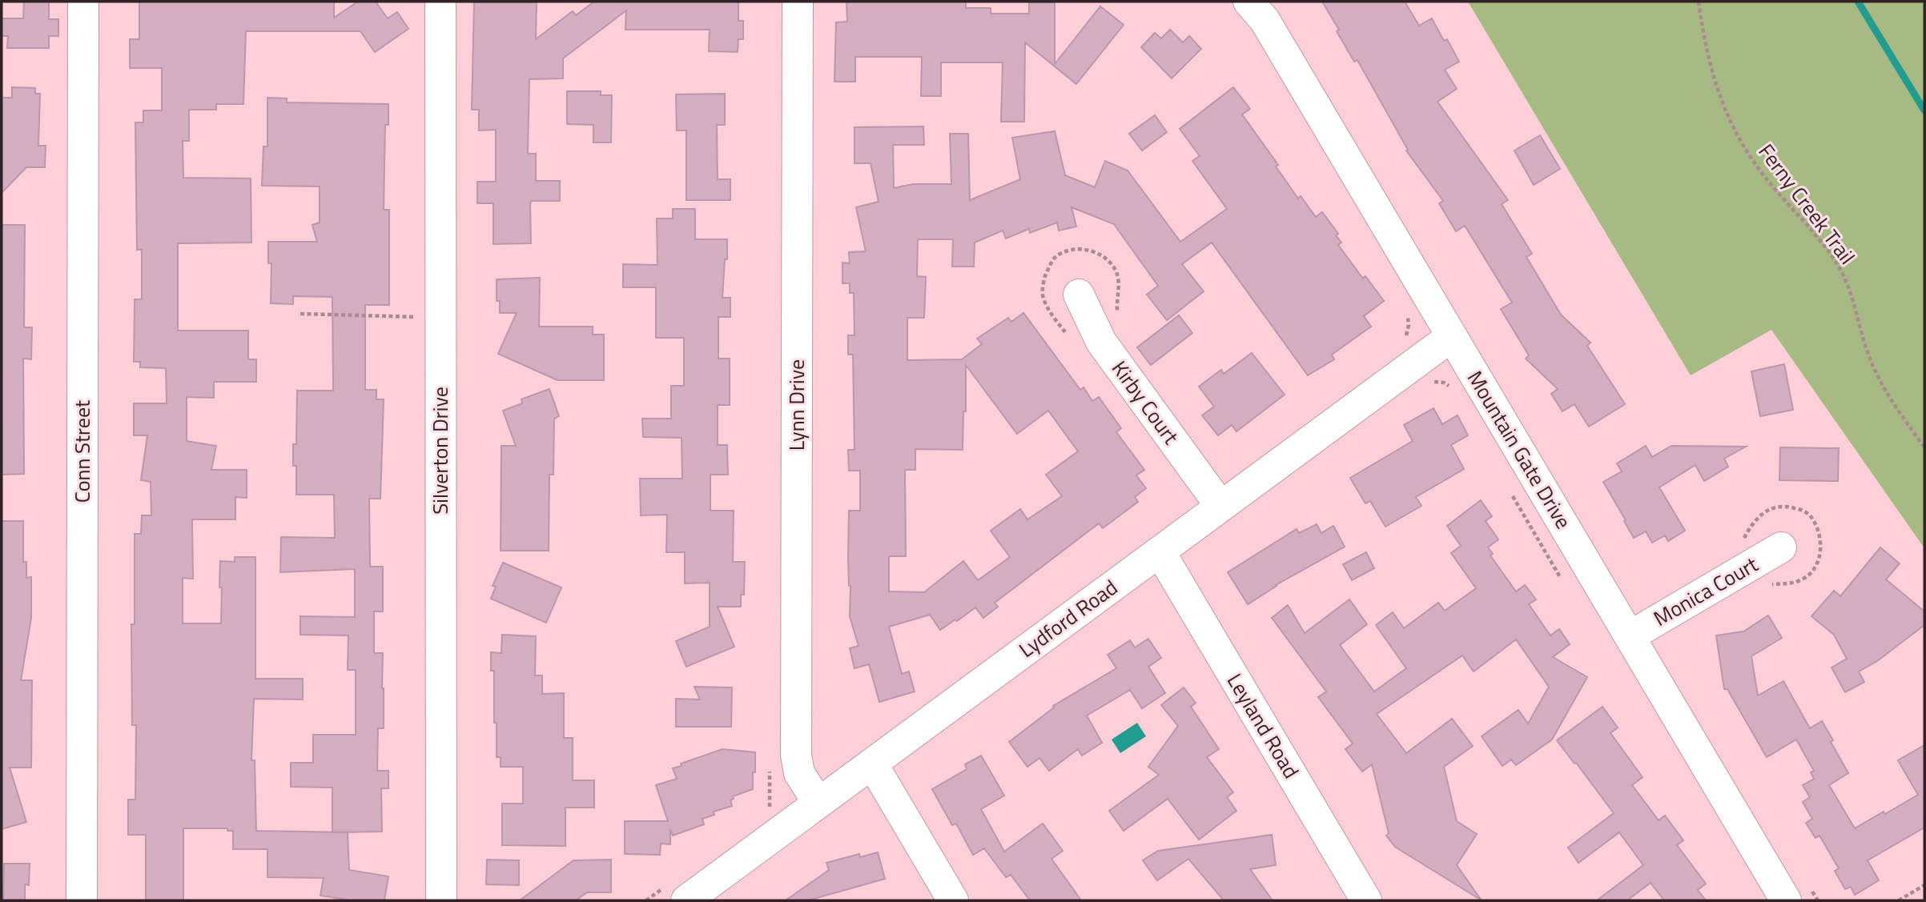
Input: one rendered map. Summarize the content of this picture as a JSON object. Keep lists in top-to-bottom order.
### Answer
{
  "streets": {
    "street": [
      "Kirby Court",
      "Lynn Drive",
      "Mountain Gate Drive",
      "Silverton Drive",
      "Conn Street",
      "Monica Court",
      "Lydford Road",
      "Leyland Road"
    ],
    "path": ["Ferny Creek Trail"]
  },
  "crossings": [
    ["Kirby Court", "Lydford Road"],
    ["Lynn Drive", "Lydford Road"],
    ["Mountain Gate Drive", "Monica Court"],
    ["Mountain Gate Drive", "Lydford Road"],
    ["Lydford Road", "Leyland Road"]
  ]
}
